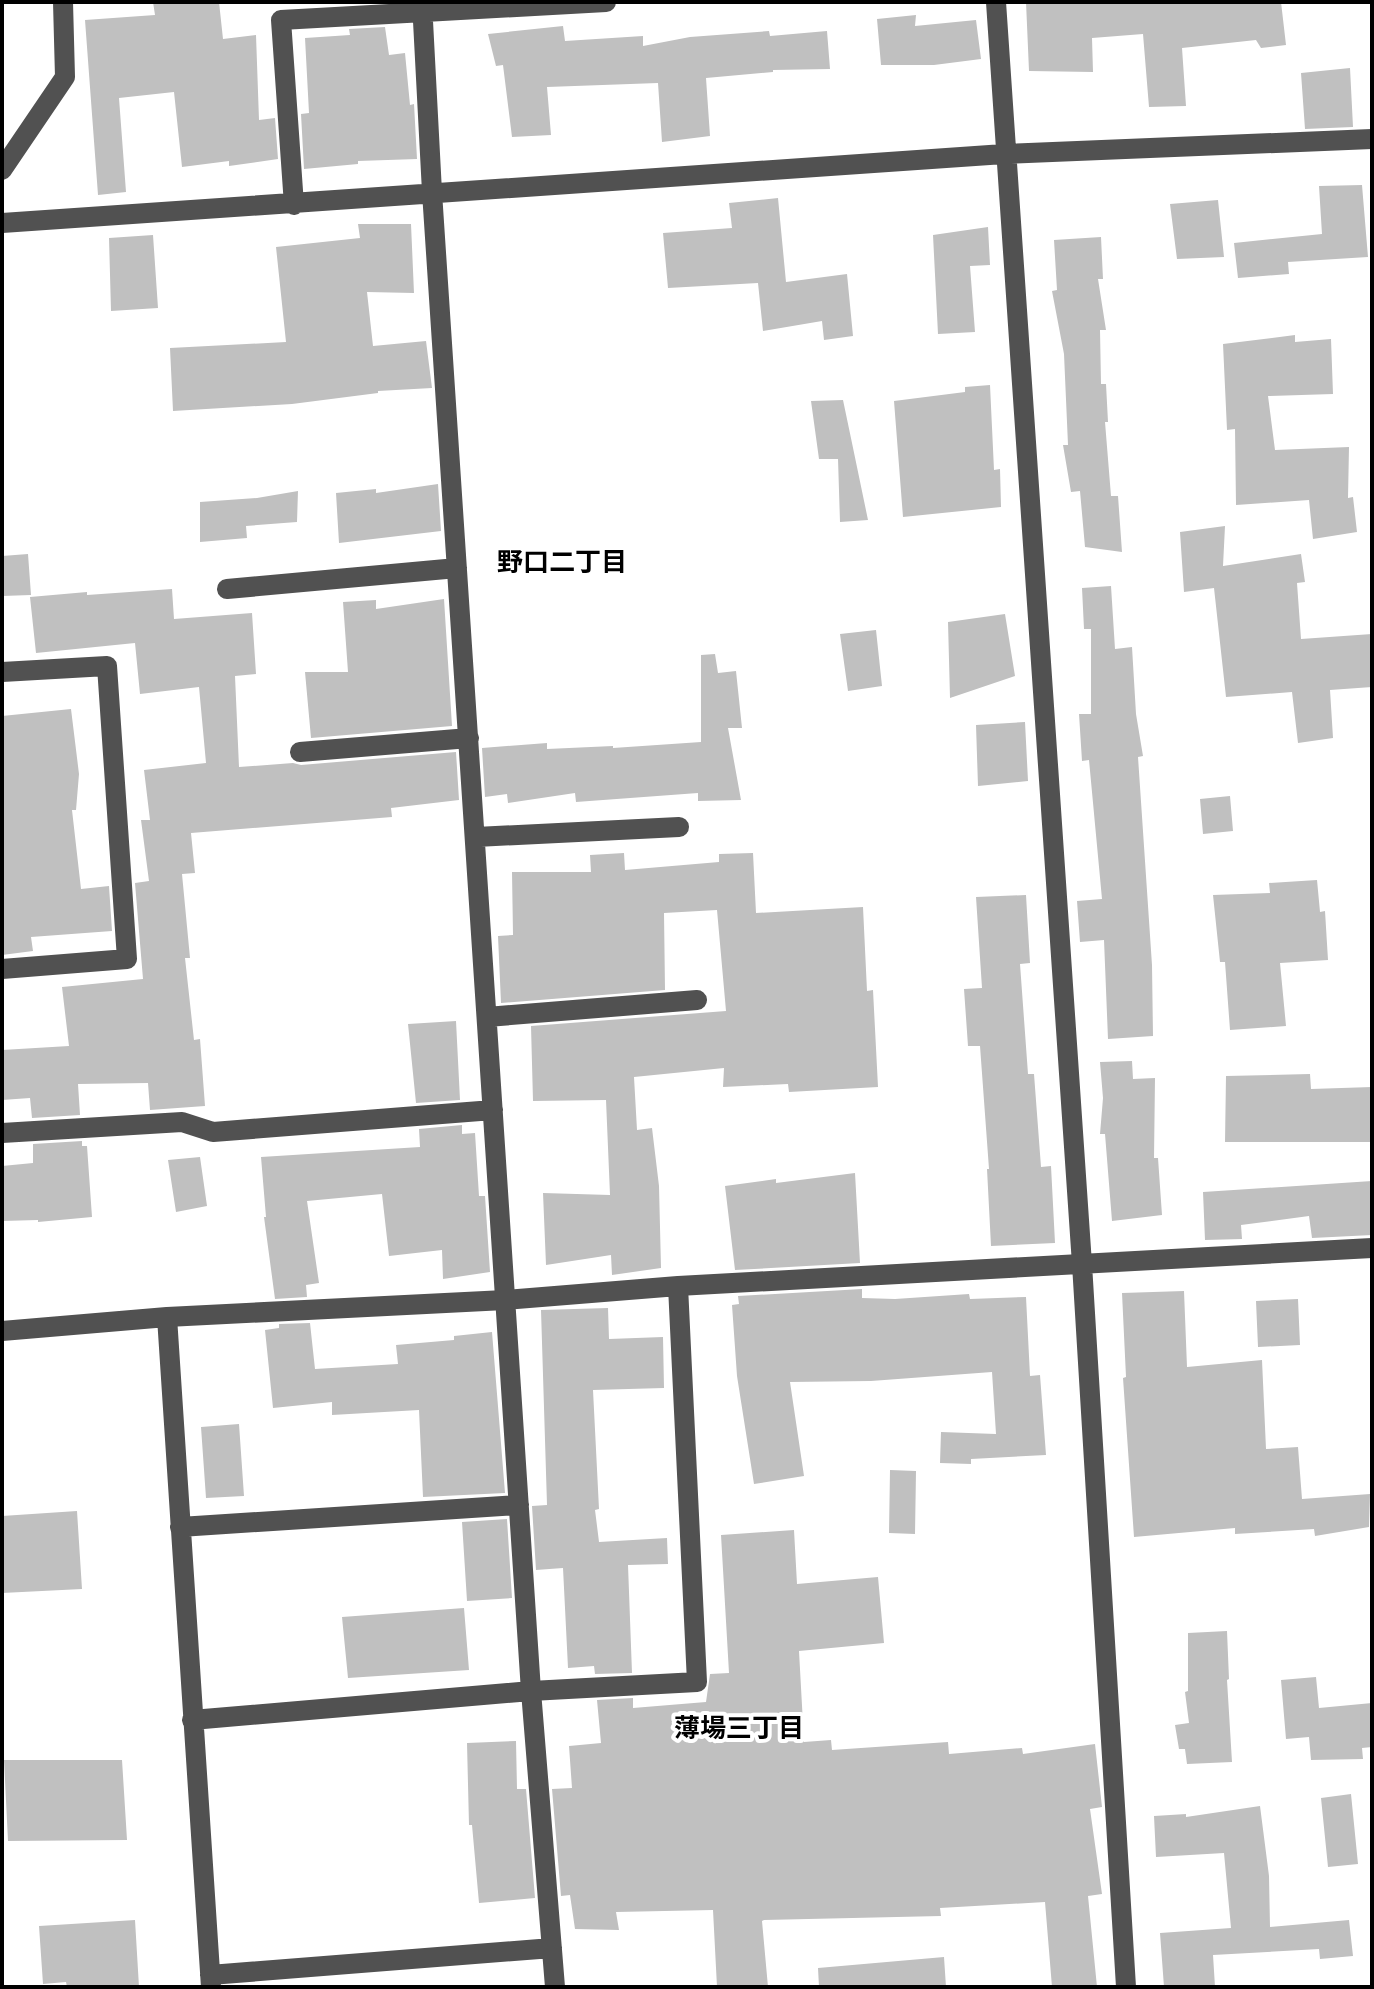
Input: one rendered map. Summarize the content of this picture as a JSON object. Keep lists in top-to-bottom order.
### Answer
{
  "districts": ["野口二丁目", "薄場三丁目"]
}
